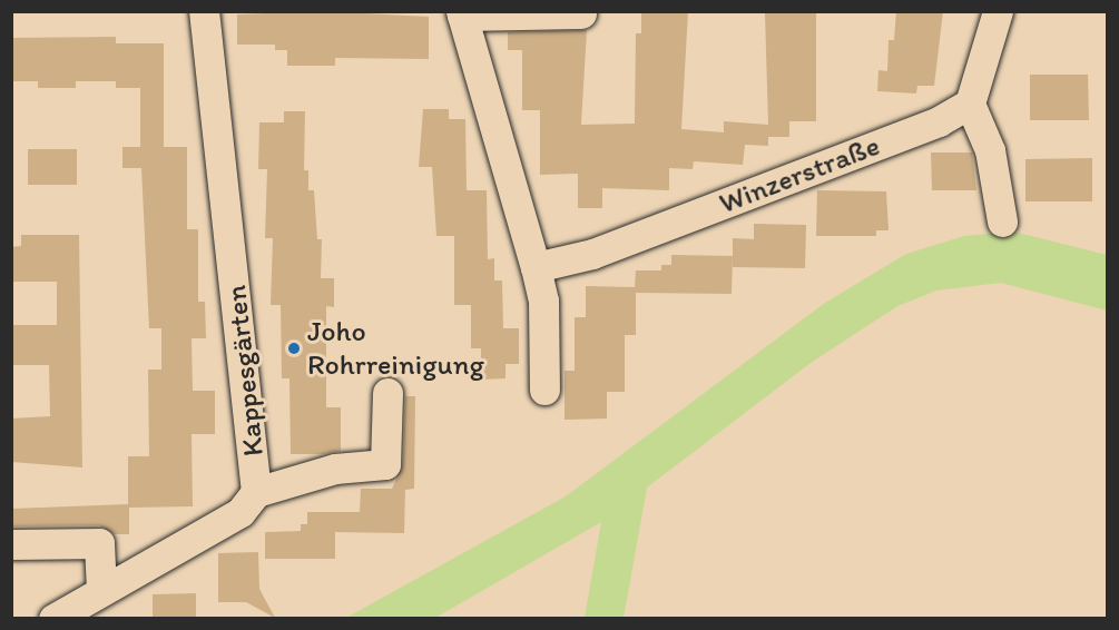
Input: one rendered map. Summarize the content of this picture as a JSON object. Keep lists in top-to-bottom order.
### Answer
{
  "streets": {
    "street": ["Winzerstraße", "Kappesgärten"]
  },
  "places": ["Joho Rohrreinigung"]
}
